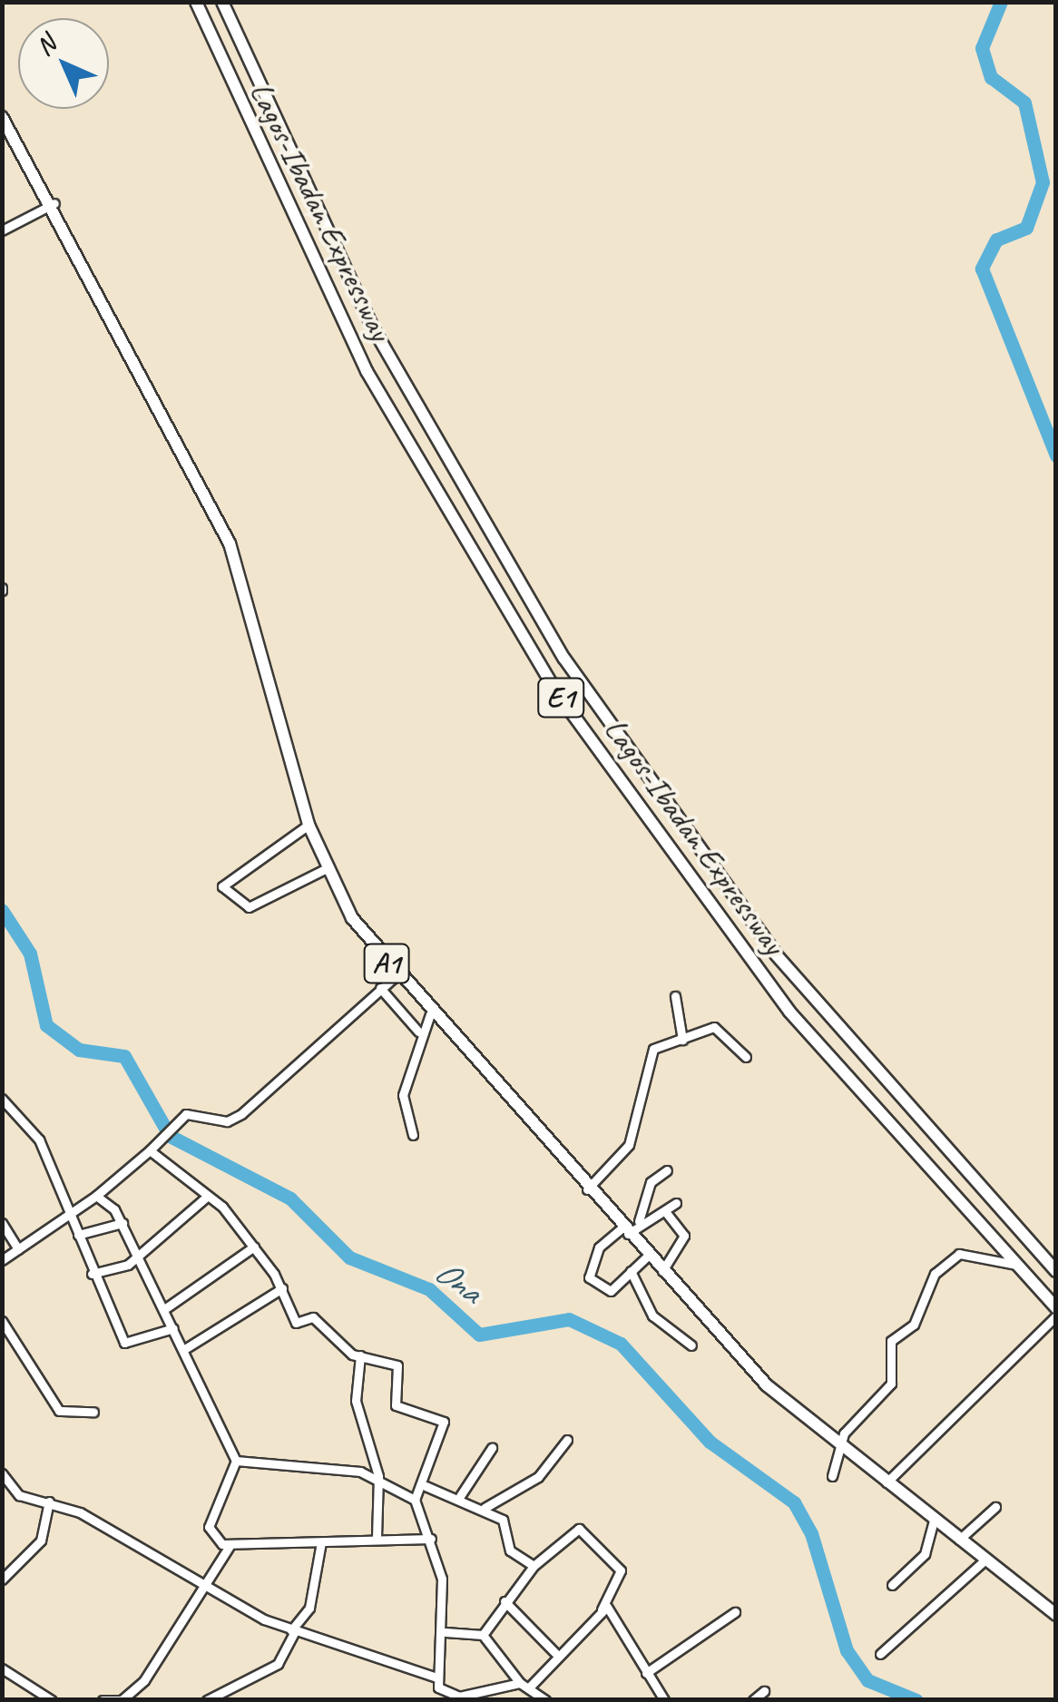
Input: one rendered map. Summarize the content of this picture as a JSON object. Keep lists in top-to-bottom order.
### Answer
{
  "streets": {
    "highway": ["Lagos-Ibadan Expressway", "E1", "A1"]
  },
  "water": ["Ona"],
  "north": "top left"
}
